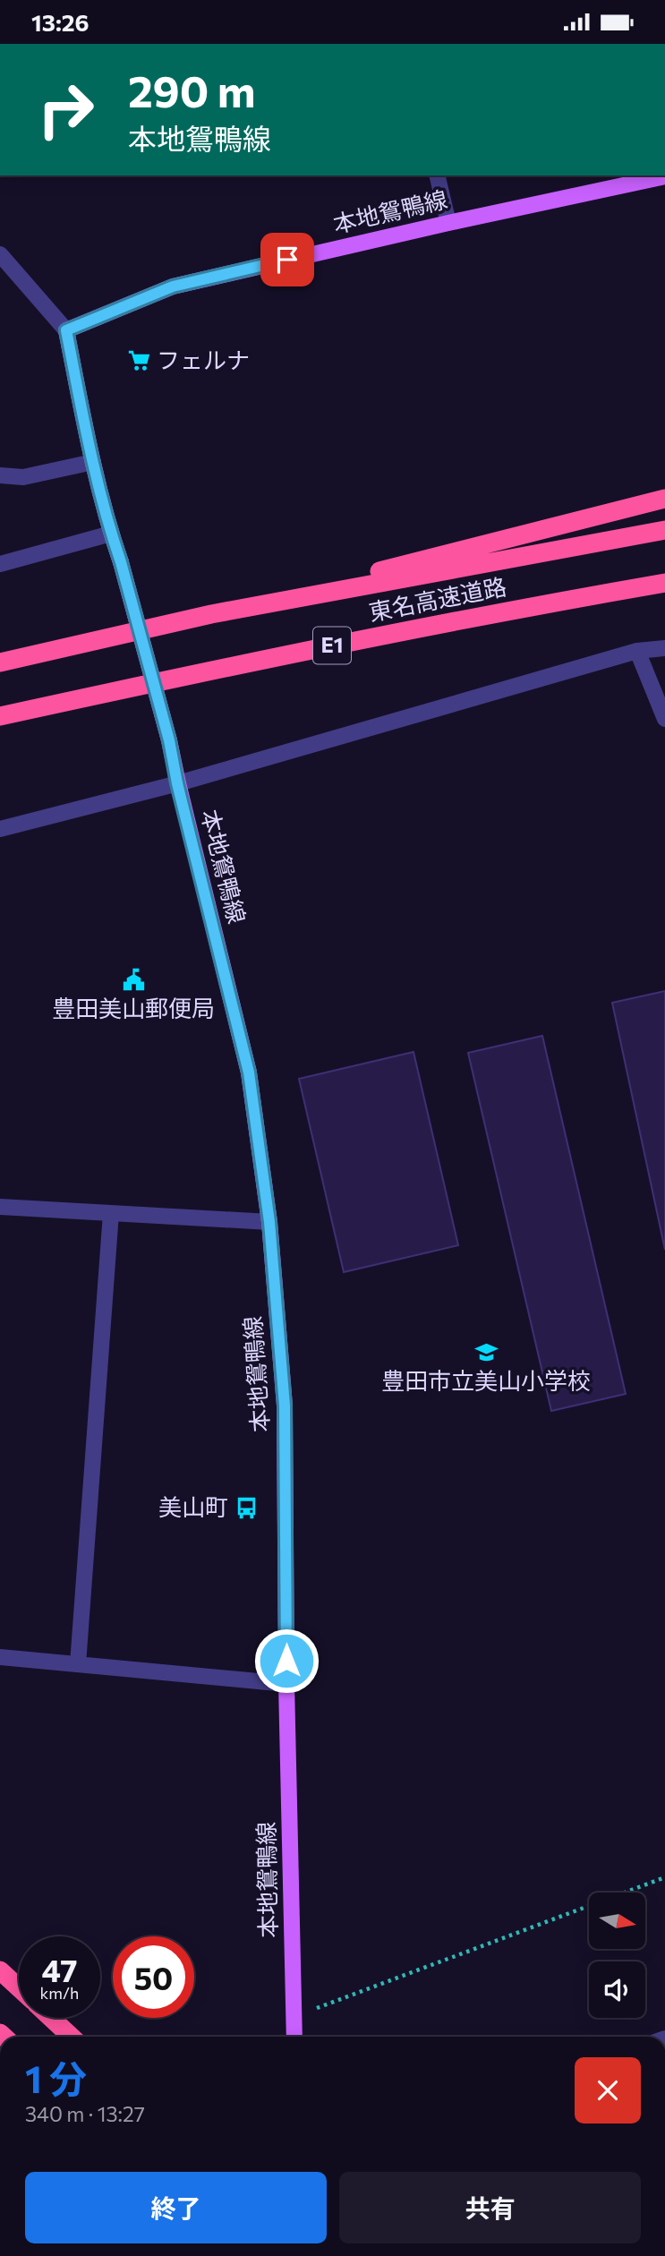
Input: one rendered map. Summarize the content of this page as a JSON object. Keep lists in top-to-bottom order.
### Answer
{
  "streets": {
    "highway": ["東名高速道路", "E1"],
    "main road": ["本地鴛鴨線"]
  },
  "places": {
    "supermarket": ["フェルナ"],
    "public building": ["豊田美山郵便局"],
    "school or university": ["豊田市立美山小学校"],
    "bus stop": ["美山町"]
  },
  "north": "right",
  "page": {
    "status": "13:26",
    "turn": ["290 m", "本地鴛鴨線"],
    "speed": "47 km/h",
    "limit": "50",
    "heading": ["1 分", "340 m · 13:27"],
    "buttons": ["終了", "共有"]
  }
}
